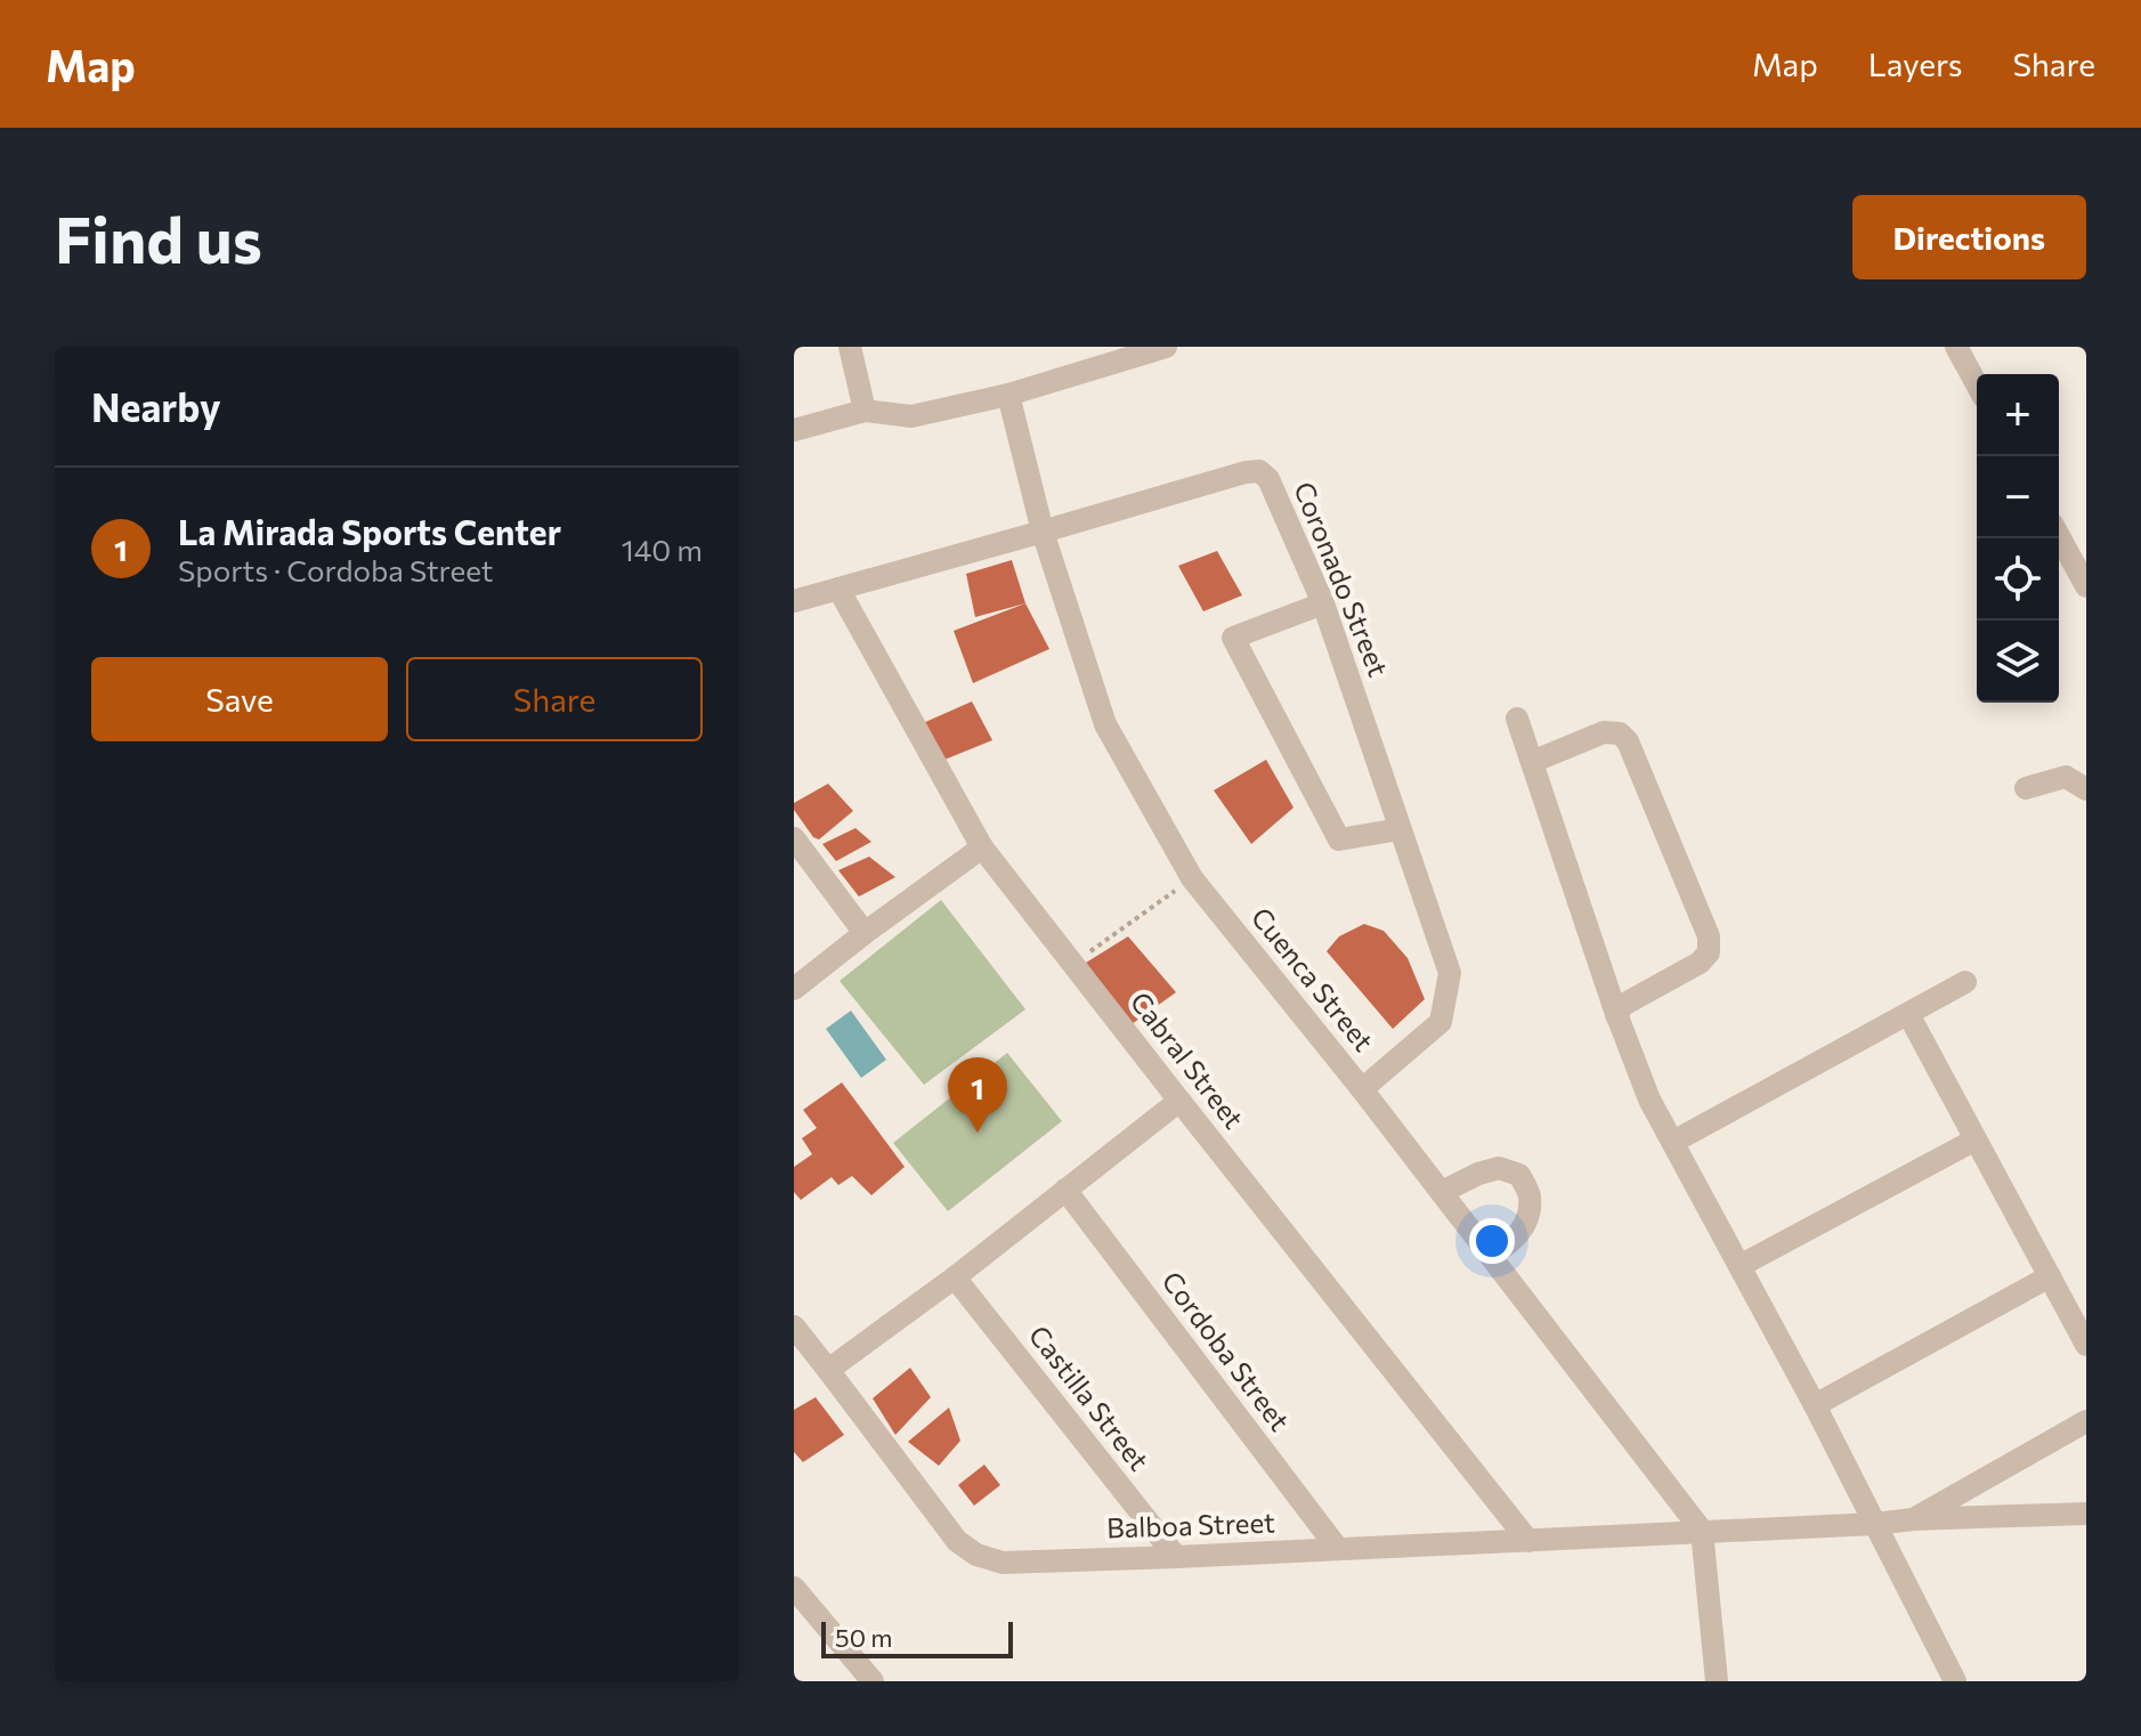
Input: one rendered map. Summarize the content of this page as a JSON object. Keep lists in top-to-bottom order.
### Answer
{
  "streets": {
    "street": [
      "Coronado Street",
      "Cuenca Street",
      "Cabral Street",
      "Cordoba Street",
      "Castilla Street",
      "Balboa Street"
    ]
  },
  "crossings": [
    ["Coronado Street", "Cuenca Street"],
    ["Coronado Street", "Cabral Street"],
    ["Cuenca Street", "Balboa Street"],
    ["Cabral Street", "Balboa Street"],
    ["Cordoba Street", "Balboa Street"],
    ["Castilla Street", "Balboa Street"]
  ],
  "scale_bar": "50 m",
  "page": {
    "header": "Map",
    "nav": ["Map", "Layers", "Share"],
    "buttons": [
      "Directions",
      ["Save", "Share"]
    ],
    "title": "Find us",
    "heading": "Nearby",
    "map_buttons": ["+", "−"],
    "list": [
      {
        "mark": "1",
        "name": "La Mirada Sports Center",
        "note": "Sports · Cordoba Street",
        "value": "140 m"
      }
    ],
    "pins": "1",
    "scale": "50 m"
  }
}
